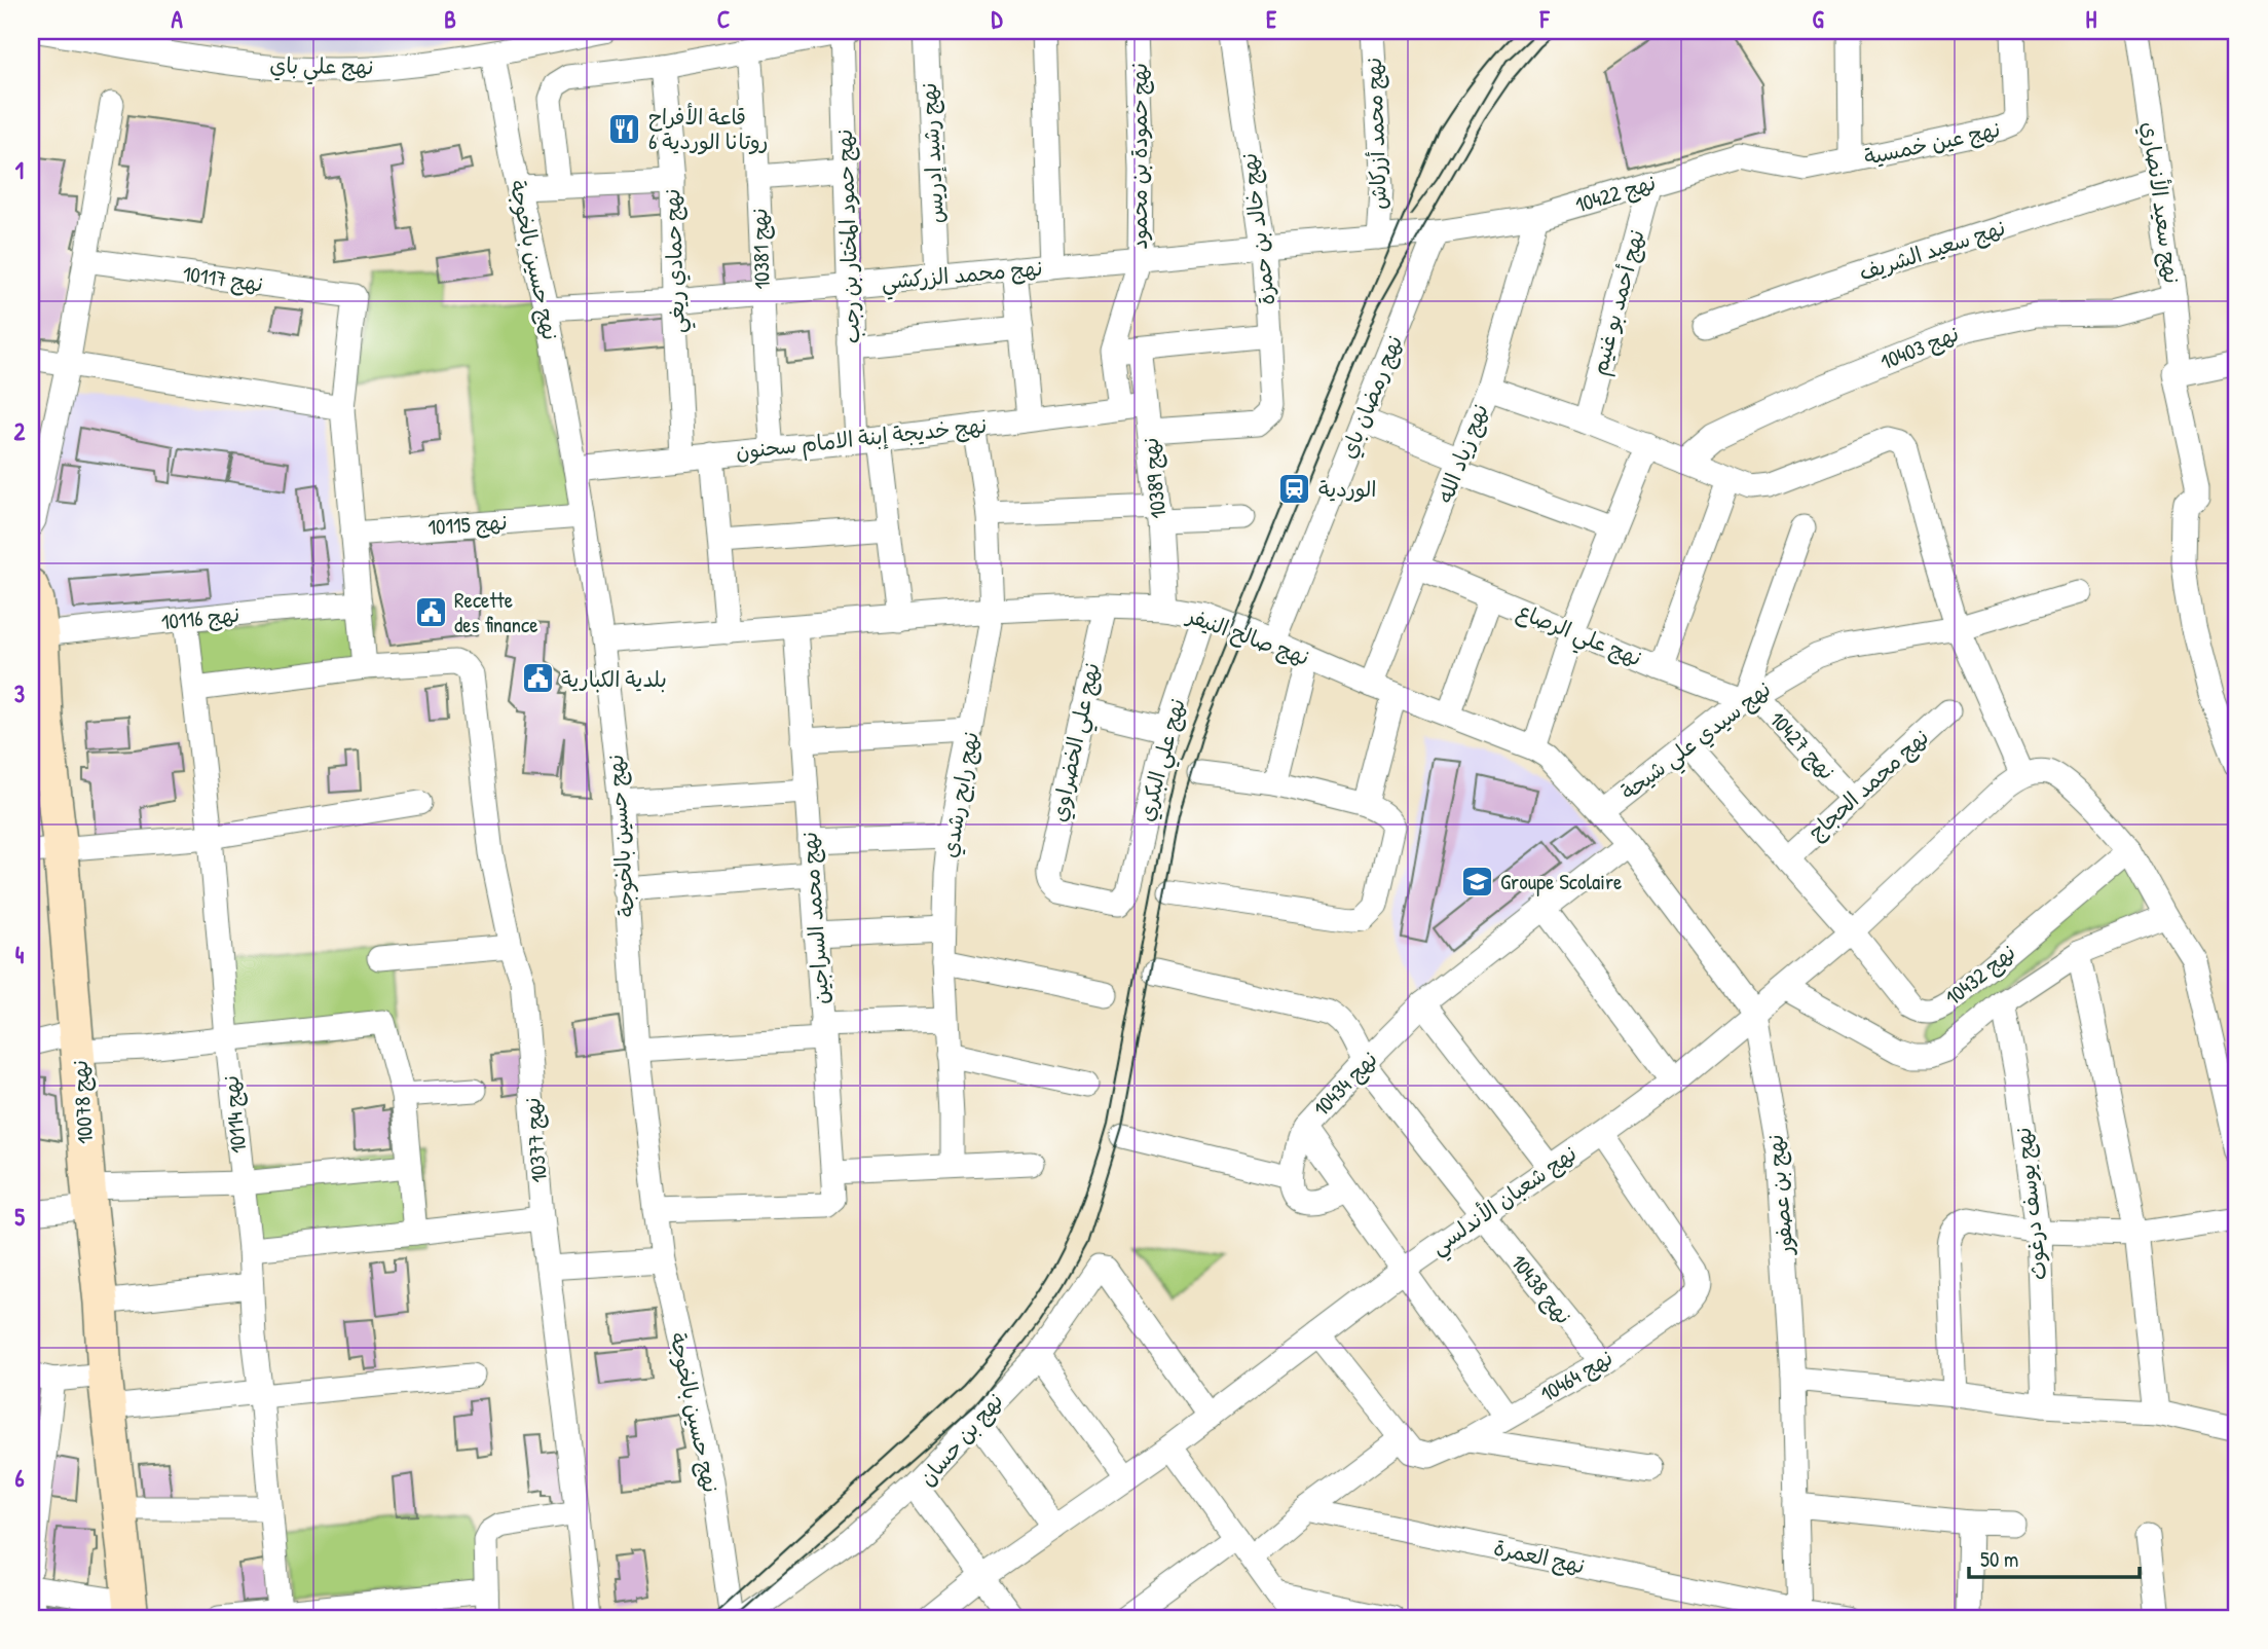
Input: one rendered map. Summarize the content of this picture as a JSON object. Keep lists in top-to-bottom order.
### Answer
{
  "streets": {
    "street": [
      "نهج علي باي",
      "نهج محمد أزركاش",
      "نهج عين خمسية",
      "نهج رشيد إدريس",
      "نهج حمودة بن محمود",
      "نهج 10422",
      "نهج سعيد الأنصاري",
      "نهج خالد بن حمزة",
      "نهج حمود المختار بن رجب",
      "نهج 10381",
      "نهج سعيد الشريف",
      "نهج حسين بالخوجة",
      "نهج حمادي ريغي",
      "نهج محمد الزركشي",
      "نهج 10117",
      "نهج أحمد بو غنيم",
      "نهج 10403",
      "نهج رمضان باي",
      "نهج خديجة إبنة الامام سحنون",
      "نهج زياد الله",
      "نهج 10389",
      "نهج 10115",
      "نهج 10116",
      "نهج علي الرصاع",
      "نهج صالح النيفر",
      "نهج سيدي علي شيحة",
      "نهج علي الخضراوي",
      "نهج 10427",
      "نهج علي البكري",
      "نهج محمد الحجاج",
      "نهج رابح رشدي",
      "نهج محمد السراجين",
      "نهج 10432",
      "نهج 10434",
      "نهج 10078",
      "نهج 10114",
      "نهج 10377",
      "نهج بن عصفور",
      "نهج شعبان الأندلسي",
      "نهج يوسف درغوث",
      "نهج 10438",
      "نهج 10464",
      "نهج بن حسان",
      "نهج العمرة"
    ]
  },
  "crossings": [
    ["نهج علي باي", "نهج حسين بالخوجة"],
    ["نهج محمد أزركاش", "نهج 10422"],
    ["نهج محمد أزركاش", "نهج محمد الزركشي"],
    ["نهج عين خمسية", "نهج 10422"],
    ["نهج رشيد إدريس", "نهج محمد الزركشي"],
    ["نهج حمودة بن محمود", "نهج محمد الزركشي"],
    ["نهج حمودة بن محمود", "نهج خديجة إبنة الامام سحنون"],
    ["نهج 10422", "نهج محمد الزركشي"],
    ["نهج 10422", "نهج أحمد بو غنيم"],
    ["نهج 10422", "نهج رمضان باي"],
    ["نهج 10422", "نهج زياد الله"],
    ["نهج سعيد الأنصاري", "نهج سعيد الشريف"],
    ["نهج سعيد الأنصاري", "نهج 10403"],
    ["نهج خالد بن حمزة", "نهج محمد الزركشي"],
    ["نهج خالد بن حمزة", "نهج 10389"],
    ["نهج حمود المختار بن رجب", "نهج محمد الزركشي"],
    ["نهج حمود المختار بن رجب", "نهج خديجة إبنة الامام سحنون"],
    ["نهج حمود المختار بن رجب", "نهج صالح النيفر"],
    ["نهج 10381", "نهج محمد الزركشي"],
    ["نهج 10381", "نهج خديجة إبنة الامام سحنون"],
    ["نهج حسين بالخوجة", "نهج محمد الزركشي"],
    ["نهج حسين بالخوجة", "نهج خديجة إبنة الامام سحنون"],
    ["نهج حسين بالخوجة", "نهج 10115"],
    ["نهج حسين بالخوجة", "نهج صالح النيفر"],
    ["نهج حسين بالخوجة", "نهج محمد السراجين"],
    ["نهج حمادي ريغي", "نهج محمد الزركشي"],
    ["نهج حمادي ريغي", "نهج خديجة إبنة الامام سحنون"],
    ["نهج 10117", "نهج 10115"],
    ["نهج 10117", "نهج 10116"],
    ["نهج 10117", "نهج 10377"],
    ["نهج رمضان باي", "نهج صالح النيفر"],
    ["نهج خديجة إبنة الامام سحنون", "نهج 10389"],
    ["نهج خديجة إبنة الامام سحنون", "نهج رابح رشدي"],
    ["نهج زياد الله", "نهج علي الرصاع"],
    ["نهج زياد الله", "نهج صالح النيفر"],
    ["نهج 10389", "نهج صالح النيفر"],
    ["نهج 10116", "نهج 10078"],
    ["نهج 10116", "نهج 10114"],
    ["نهج علي الرصاع", "نهج سيدي علي شيحة"],
    ["نهج علي الرصاع", "نهج 10427"],
    ["نهج صالح النيفر", "نهج سيدي علي شيحة"],
    ["نهج صالح النيفر", "نهج علي الخضراوي"],
    ["نهج صالح النيفر", "نهج علي البكري"],
    ["نهج صالح النيفر", "نهج رابح رشدي"],
    ["نهج صالح النيفر", "نهج محمد السراجين"],
    ["نهج صالح النيفر", "نهج 10434"],
    ["نهج صالح النيفر", "نهج بن عصفور"],
    ["نهج صالح النيفر", "نهج شعبان الأندلسي"],
    ["نهج سيدي علي شيحة", "نهج 10427"],
    ["نهج سيدي علي شيحة", "نهج 10432"],
    ["نهج علي الخضراوي", "نهج علي البكري"],
    ["نهج 10427", "نهج محمد الحجاج"],
    ["نهج محمد الحجاج", "نهج 10432"],
    ["نهج 10432", "نهج شعبان الأندلسي"],
    ["نهج 10434", "نهج شعبان الأندلسي"],
    ["نهج 10434", "نهج 10438"],
    ["نهج 10434", "نهج 10464"],
    ["نهج بن عصفور", "نهج شعبان الأندلسي"],
    ["نهج بن عصفور", "نهج العمرة"],
    ["نهج شعبان الأندلسي", "نهج 10438"],
    ["نهج شعبان الأندلسي", "نهج 10464"],
    ["نهج شعبان الأندلسي", "نهج بن حسان"],
    ["نهج 10438", "نهج 10464"]
  ],
  "places": {
    "restaurant": ["قاعة الأفراح روتانا الوردية 6"],
    "station": ["الوردية"],
    "public building": ["Recette des finance", "بلدية الكبارية"],
    "school or university": ["Groupe Scolaire"]
  },
  "scale_bar": "50 m",
  "grid": {
    "columns": [
      "A",
      "B",
      "C",
      "D",
      "E",
      "F",
      "G",
      "H"
    ],
    "rows": [
      "1",
      "2",
      "3",
      "4",
      "5",
      "6"
    ]
  }
}
